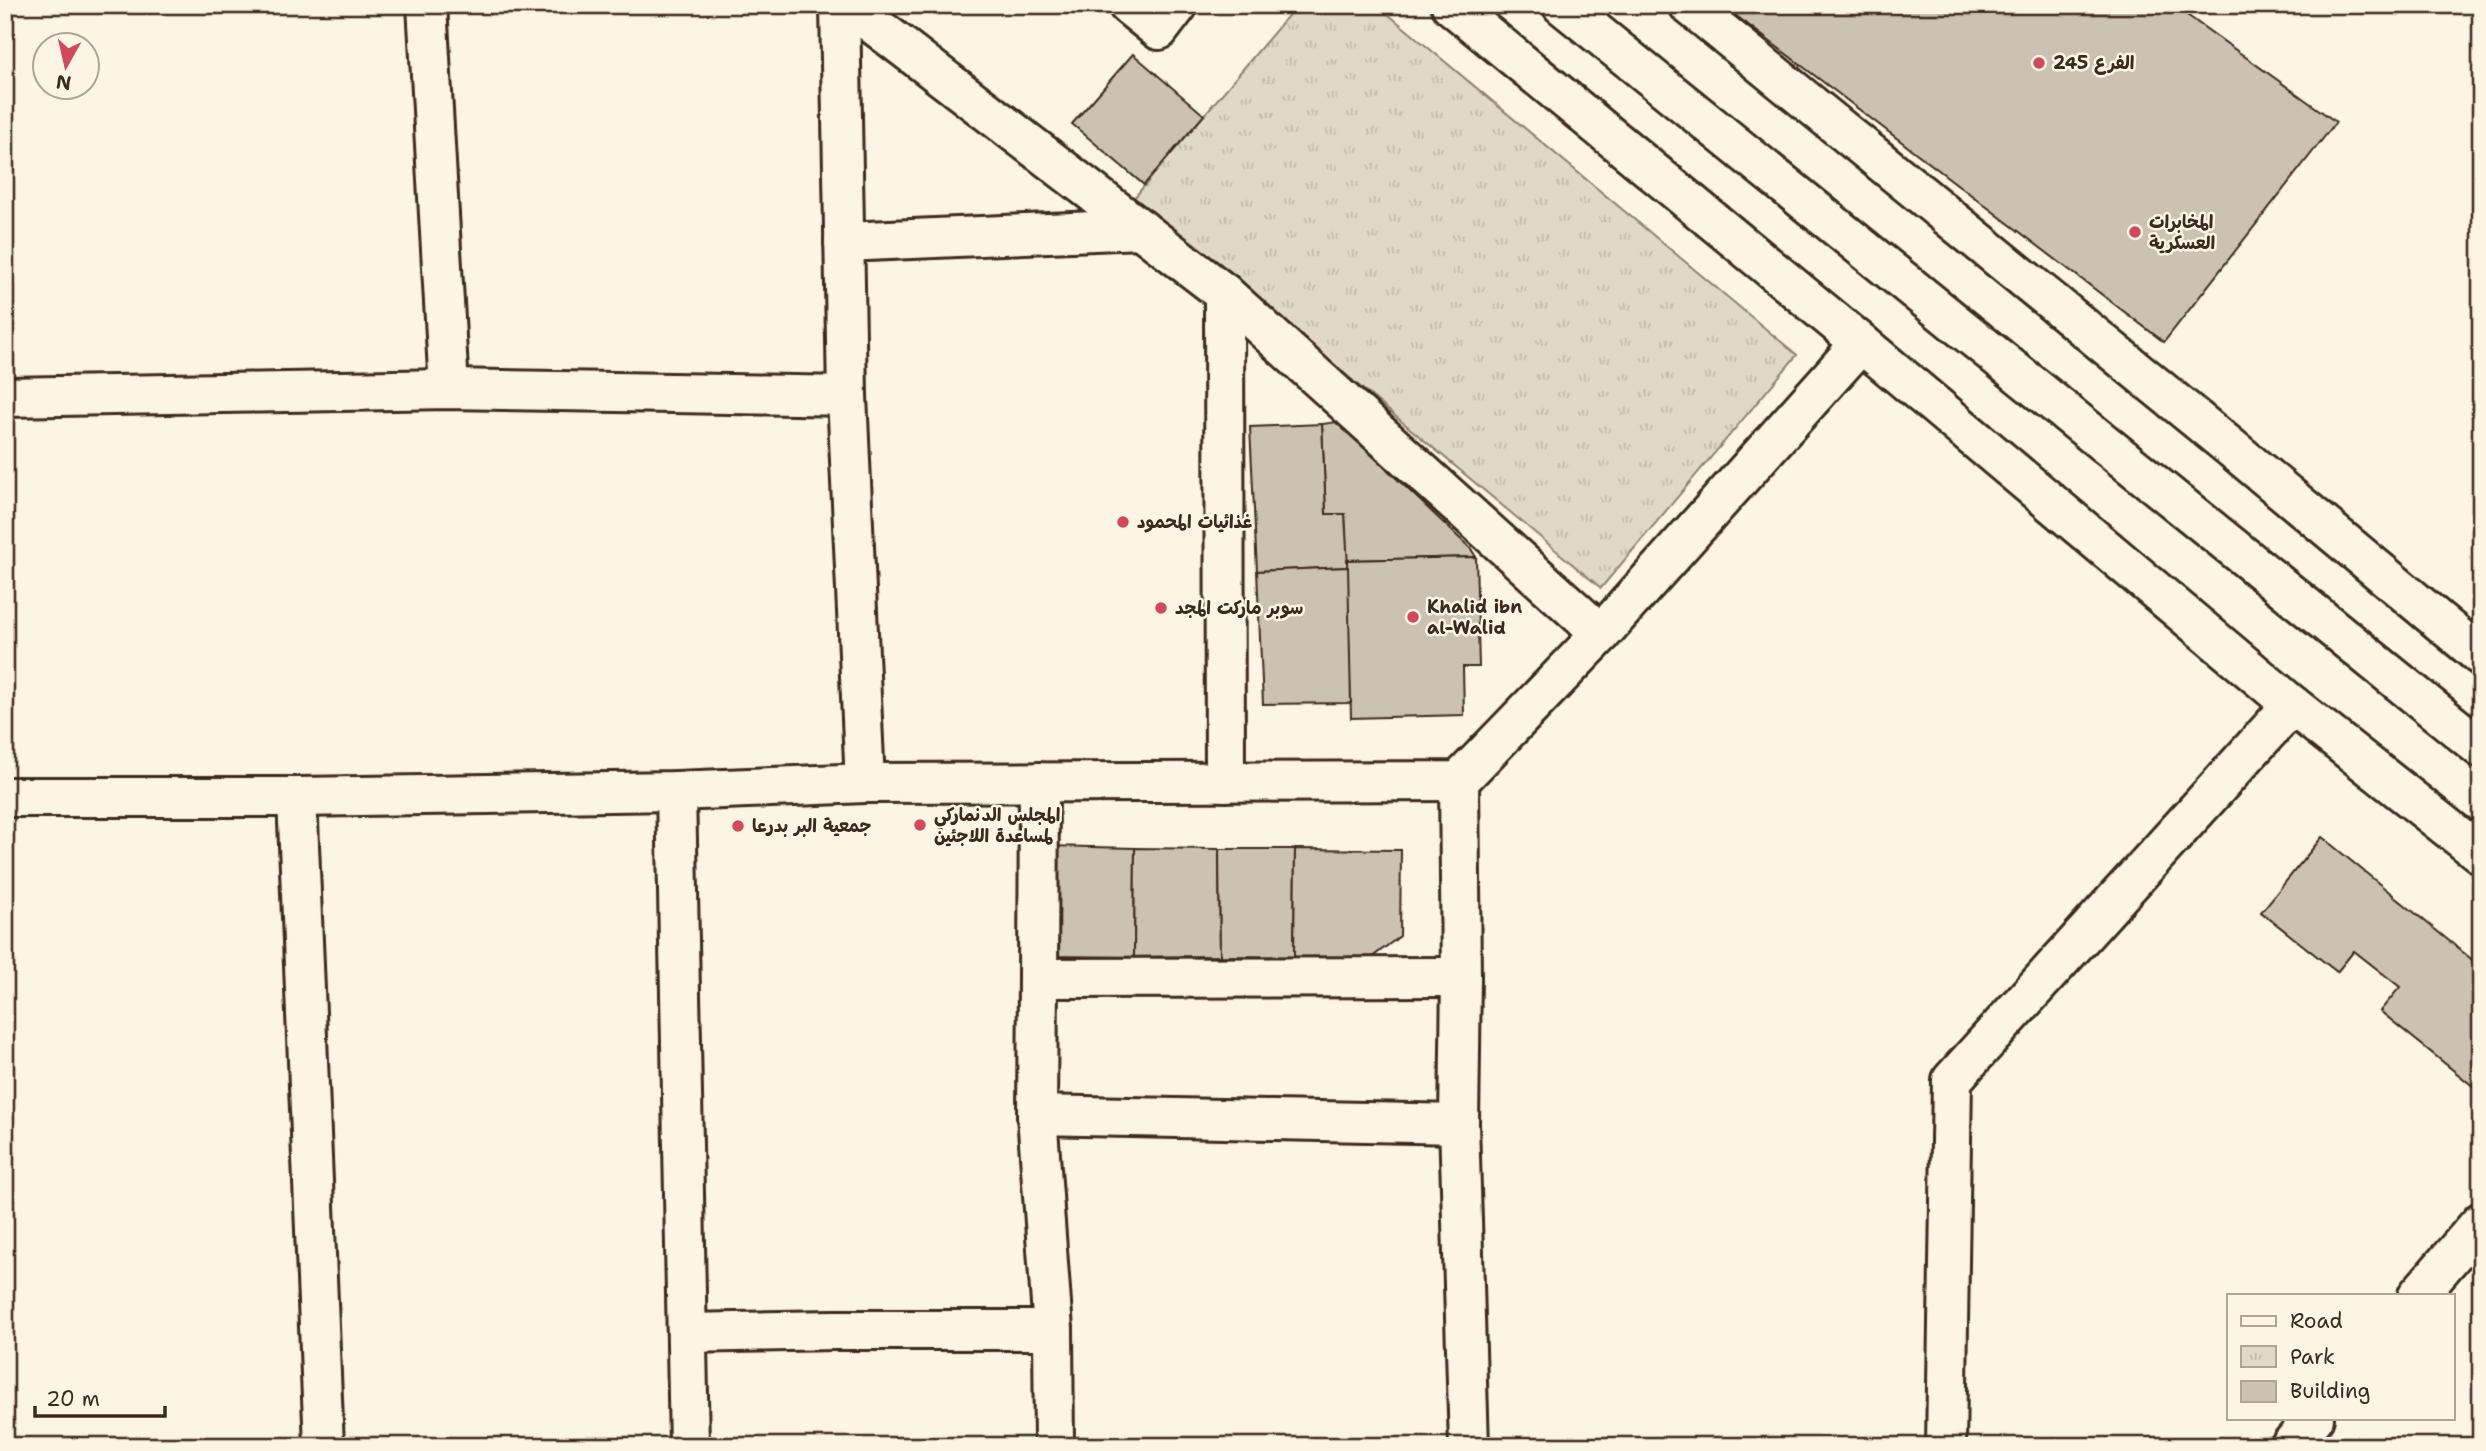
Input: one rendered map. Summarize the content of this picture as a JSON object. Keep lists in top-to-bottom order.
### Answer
{
  "places": [
    "الفرع 245",
    "المخابرات العسكرية",
    "غذائيات المحمود",
    "سوبر ماركت المجد",
    "Khalid ibn al-Walid",
    "المجلس الدنماركي لمساعدة اللاجئين",
    "جمعية البر بدرعا"
  ],
  "legend": ["Road", "Park", "Building"],
  "scale_bar": "20 m",
  "north": "bottom"
}
